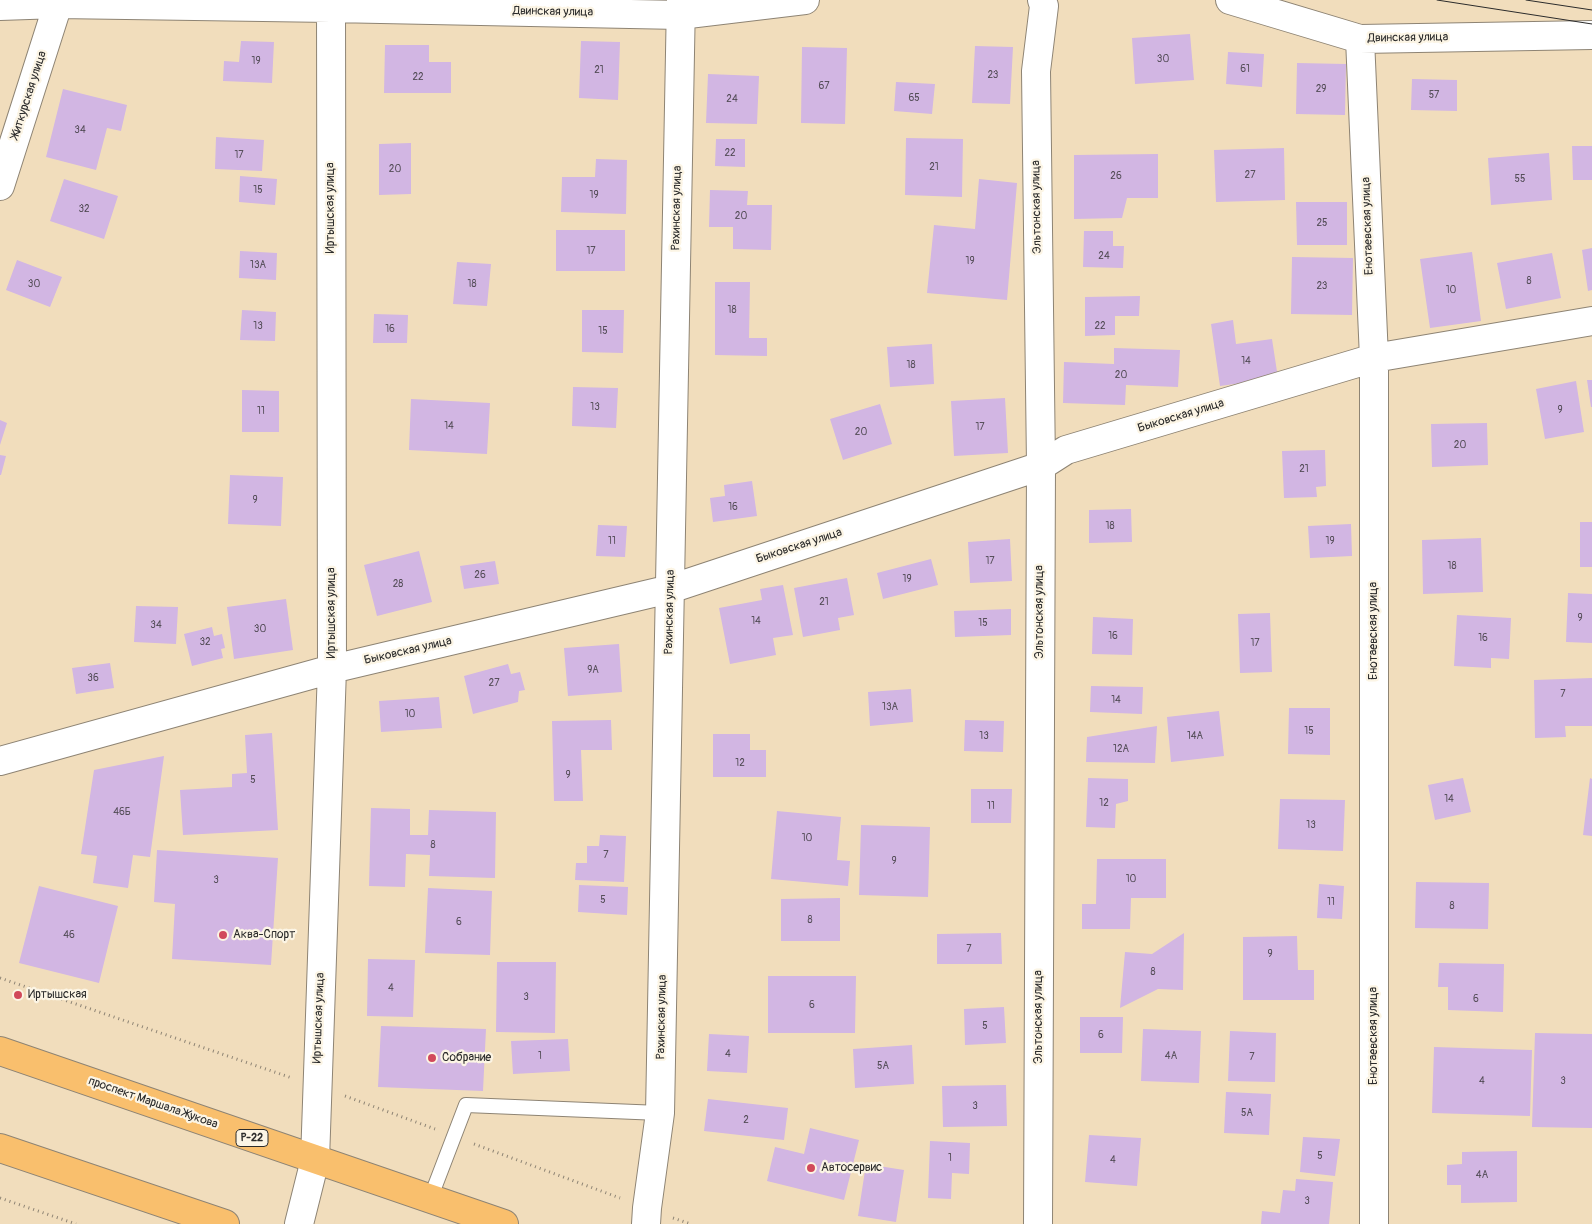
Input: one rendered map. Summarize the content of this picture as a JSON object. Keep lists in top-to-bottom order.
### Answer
{
  "streets": {
    "highway": ["проспект Маршала Жукова", "Р-22"],
    "street": [
      "Двинская улица",
      "Житкурская улица",
      "Эльтонская улица",
      "Иртышская улица",
      "Рахинская улица",
      "Енотаевская улица",
      "Быковская улица"
    ]
  },
  "crossings": [
    ["Двинская улица", "Житкурская улица"],
    ["Двинская улица", "Иртышская улица"],
    ["Двинская улица", "Рахинская улица"],
    ["Двинская улица", "Енотаевская улица"],
    ["Эльтонская улица", "Быковская улица"],
    ["Иртышская улица", "Быковская улица"],
    ["Иртышская улица", "проспект Маршала Жукова"],
    ["Рахинская улица", "Быковская улица"],
    ["Енотаевская улица", "Быковская улица"]
  ],
  "places": [
    "Аква-Спорт",
    "Иртышская",
    "Собрание",
    "Автосервис"
  ],
  "house_numbers": [
    "30",
    "19",
    "61",
    "21",
    "23",
    "22",
    "67",
    "29",
    "57",
    "65",
    "24",
    "34",
    "22",
    "17",
    "21",
    "20",
    "27",
    "26",
    "55",
    "15",
    "19",
    "32",
    "20",
    "25",
    "17",
    "24",
    "19",
    "13А",
    "8",
    "30",
    "18",
    "23",
    "10",
    "18",
    "13",
    "22",
    "16",
    "15",
    "14",
    "18",
    "20",
    "13",
    "9",
    "11",
    "14",
    "17",
    "20",
    "20",
    "21",
    "9",
    "16",
    "18",
    "11",
    "19",
    "17",
    "18",
    "26",
    "19",
    "28",
    "21",
    "9",
    "14",
    "15",
    "34",
    "30",
    "16",
    "16",
    "32",
    "17",
    "9А",
    "36",
    "27",
    "7",
    "14",
    "13А",
    "10",
    "15",
    "13",
    "14А",
    "12А",
    "12",
    "9",
    "5",
    "14",
    "12",
    "11",
    "46Б",
    "13",
    "10",
    "8",
    "7",
    "9",
    "10",
    "3",
    "5",
    "11",
    "8",
    "8",
    "6",
    "46",
    "7",
    "9",
    "8",
    "4",
    "3",
    "6",
    "6",
    "5",
    "6",
    "4",
    "1",
    "4А",
    "7",
    "5А",
    "4",
    "3",
    "3",
    "5А",
    "2",
    "5",
    "1",
    "4",
    "4А",
    "3"
  ]
}
